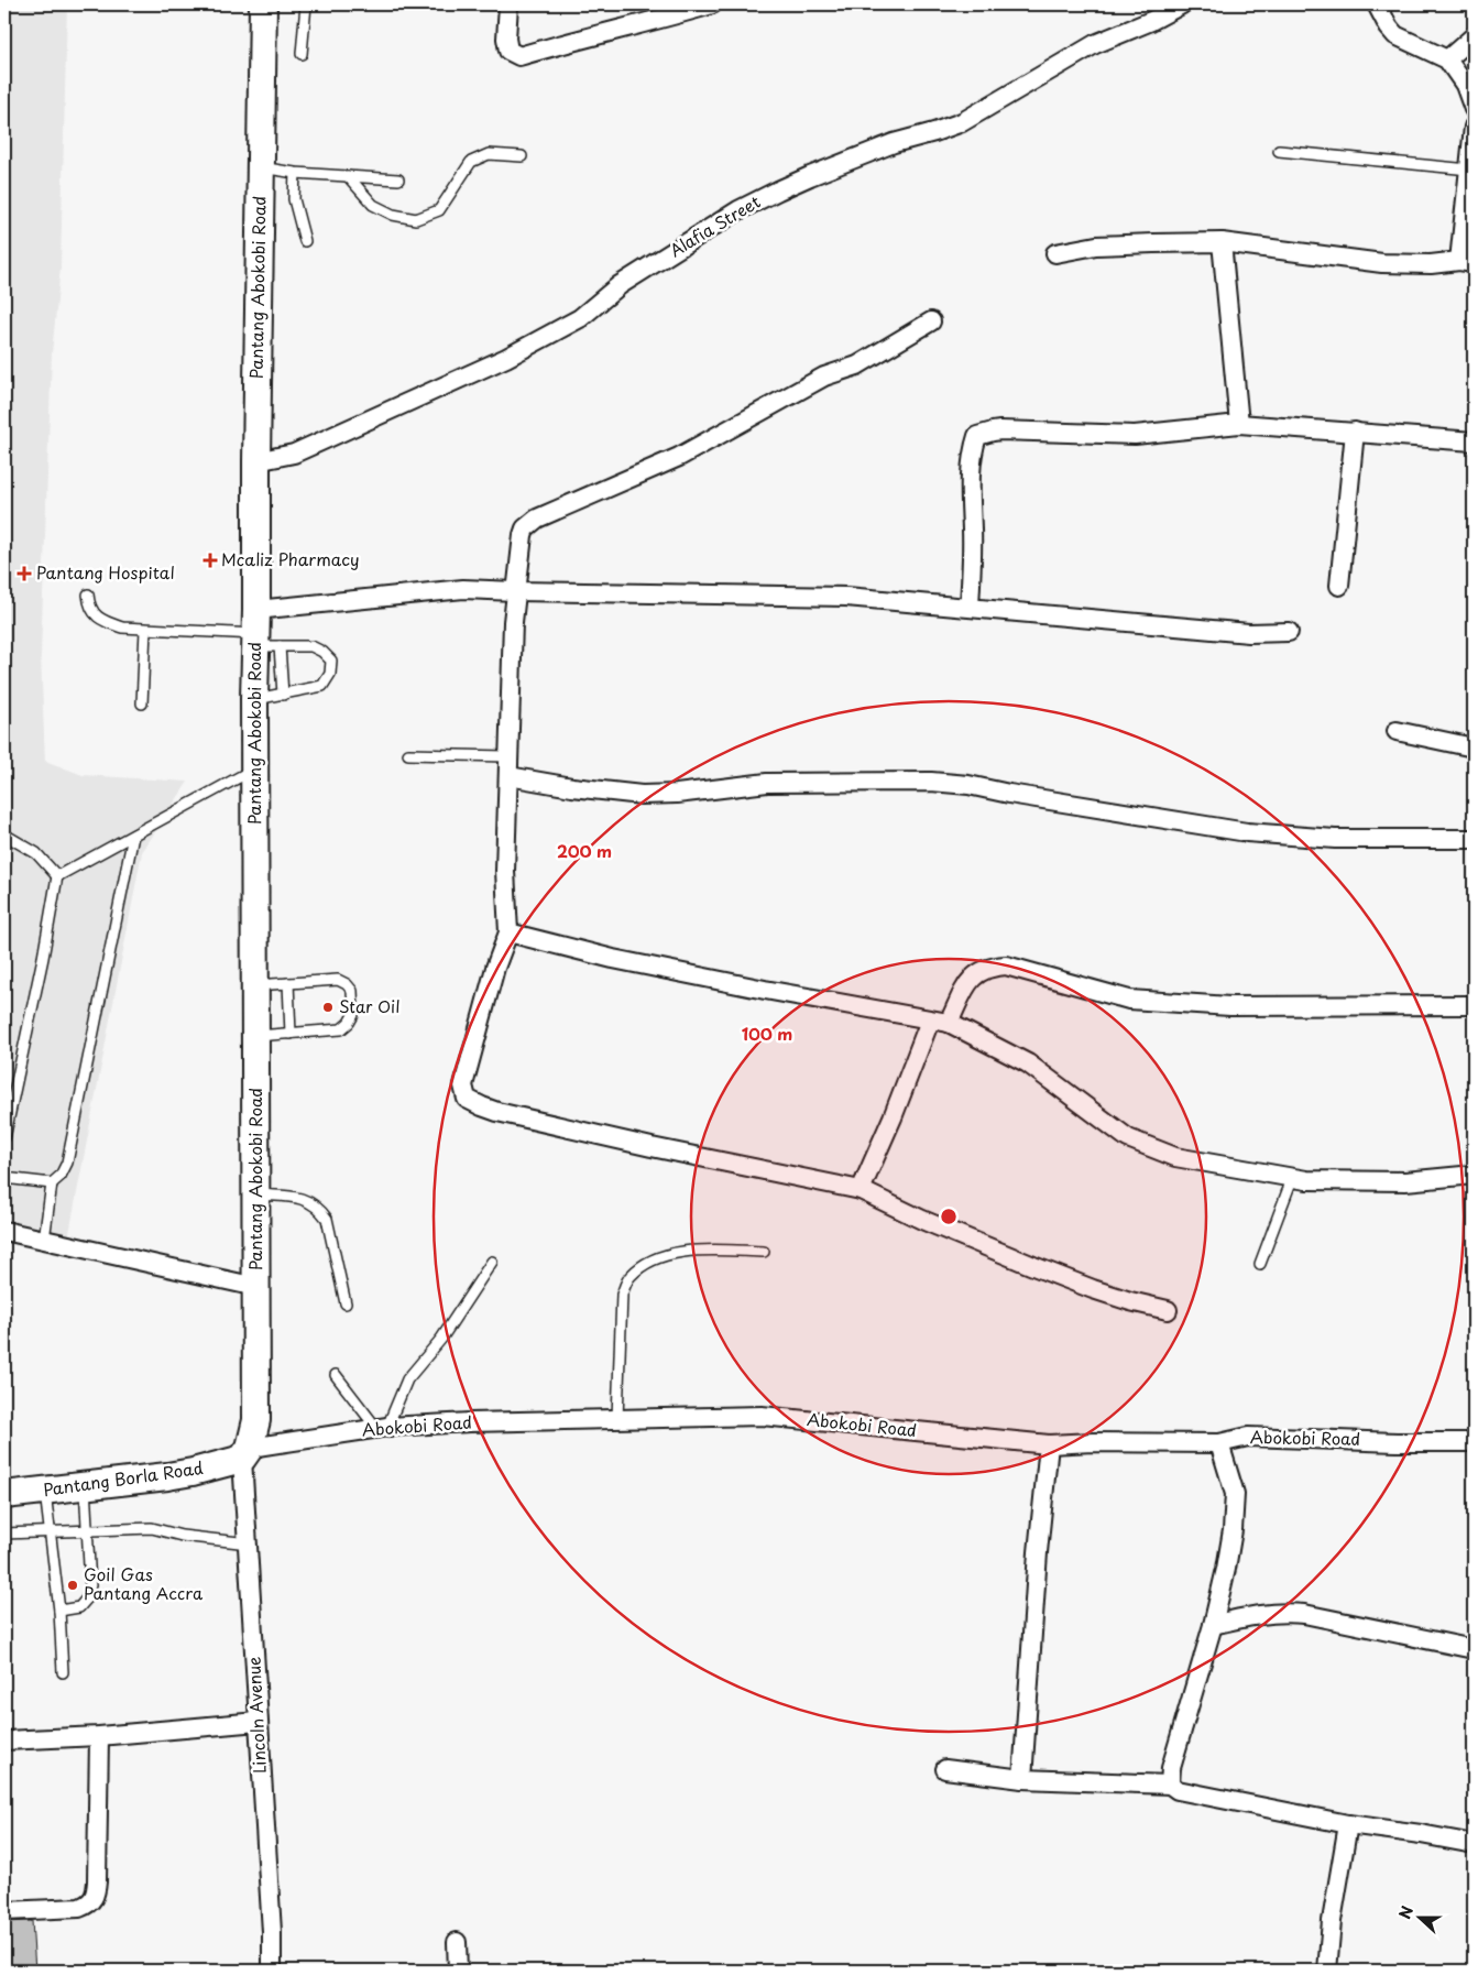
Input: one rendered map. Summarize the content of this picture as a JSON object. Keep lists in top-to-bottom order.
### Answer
{
  "streets": {
    "street": [
      "Alafia Street",
      "Pantang Abokobi Road",
      "Abokobi Road",
      "Pantang Borla Road",
      "Lincoln Avenue"
    ]
  },
  "crossings": [
    ["Alafia Street", "Pantang Abokobi Road"],
    ["Pantang Abokobi Road", "Abokobi Road"],
    ["Pantang Abokobi Road", "Pantang Borla Road"],
    ["Pantang Abokobi Road", "Lincoln Avenue"],
    ["Abokobi Road", "Pantang Borla Road"],
    ["Abokobi Road", "Lincoln Avenue"],
    ["Pantang Borla Road", "Lincoln Avenue"]
  ],
  "places": {
    "health": ["Mcaliz Pharmacy", "Pantang Hospital"],
    "other": ["Star Oil", "Goil Gas Pantang Accra"]
  },
  "north": "left",
  "rings": ["200 m", "100 m"]
}
